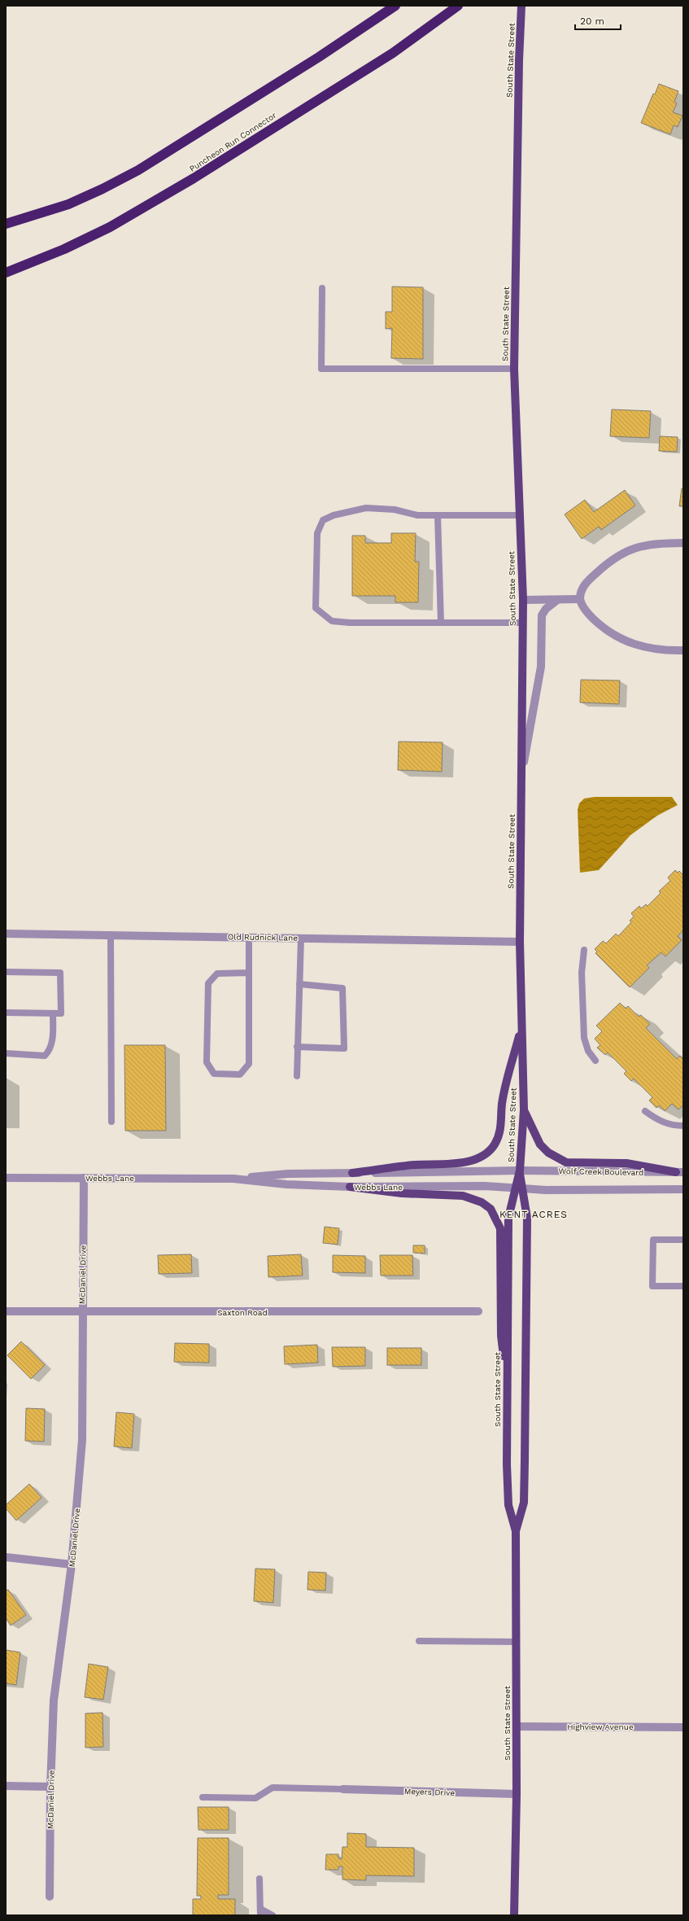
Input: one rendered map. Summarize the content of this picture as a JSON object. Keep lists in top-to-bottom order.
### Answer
{
  "streets": {
    "highway": ["Puncheon Run Connector"],
    "main road": ["South State Street"],
    "street": [
      "Old Rudnick Lane",
      "Wolf Creek Boulevard",
      "Webbs Lane",
      "McDaniel Drive",
      "Saxton Road",
      "Highview Avenue",
      "Meyers Drive"
    ]
  },
  "crossings": [
    ["South State Street", "Old Rudnick Lane"],
    ["South State Street", "Wolf Creek Boulevard"],
    ["South State Street", "Webbs Lane"],
    ["South State Street", "Highview Avenue"],
    ["South State Street", "Meyers Drive"],
    ["Wolf Creek Boulevard", "Webbs Lane"],
    ["Webbs Lane", "McDaniel Drive"],
    ["McDaniel Drive", "Saxton Road"]
  ],
  "districts": ["KENT ACRES"],
  "scale_bar": "20 m"
}
